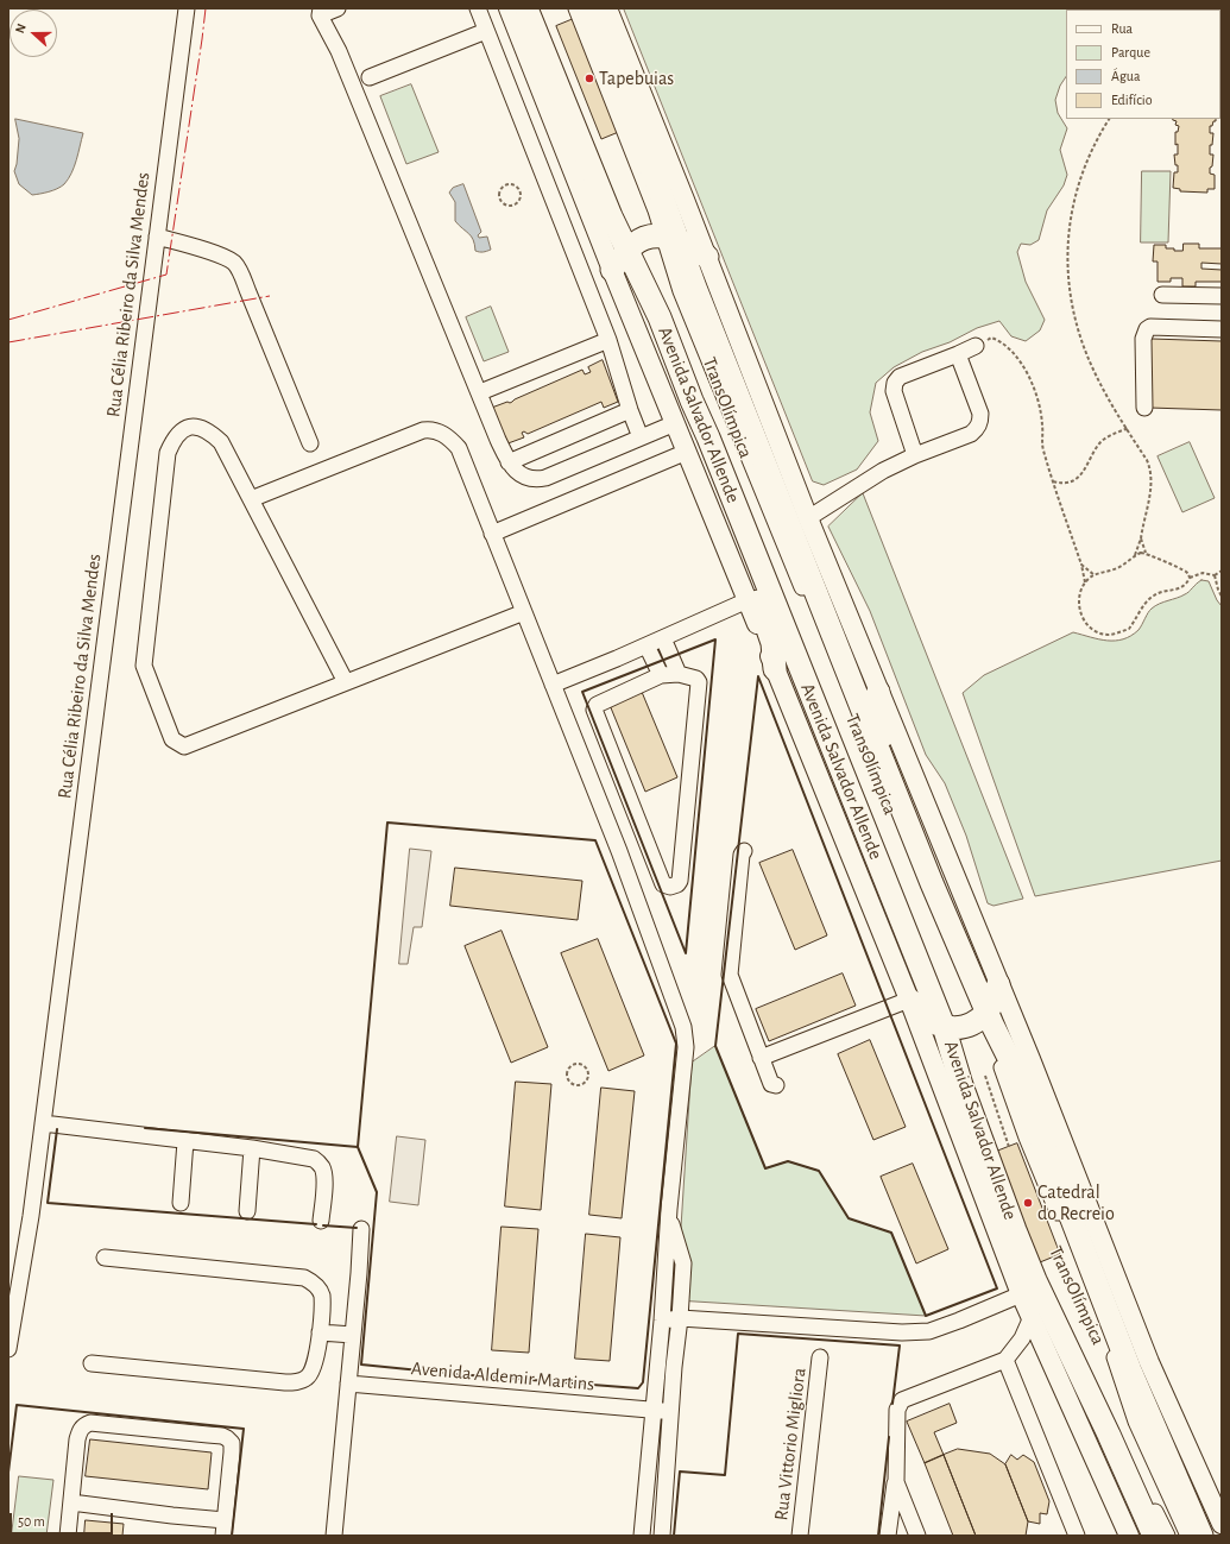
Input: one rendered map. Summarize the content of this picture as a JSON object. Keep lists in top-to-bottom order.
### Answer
{
  "streets": {
    "highway": ["Avenida Salvador Allende"],
    "street": [
      "Rua Célia Ribeiro da Silva Mendes",
      "TransOlímpica",
      "Avenida Aldemir Martins",
      "Rua Vittorio Migliora"
    ]
  },
  "crossings": [
    ["TransOlímpica", "Avenida Salvador Allende"]
  ],
  "places": ["Tapebuias", "Catedral do Recreio"],
  "legend": [
    "Rua",
    "Parque",
    "Água",
    "Edifício"
  ],
  "scale_bar": "50 m",
  "north": "left"
}
